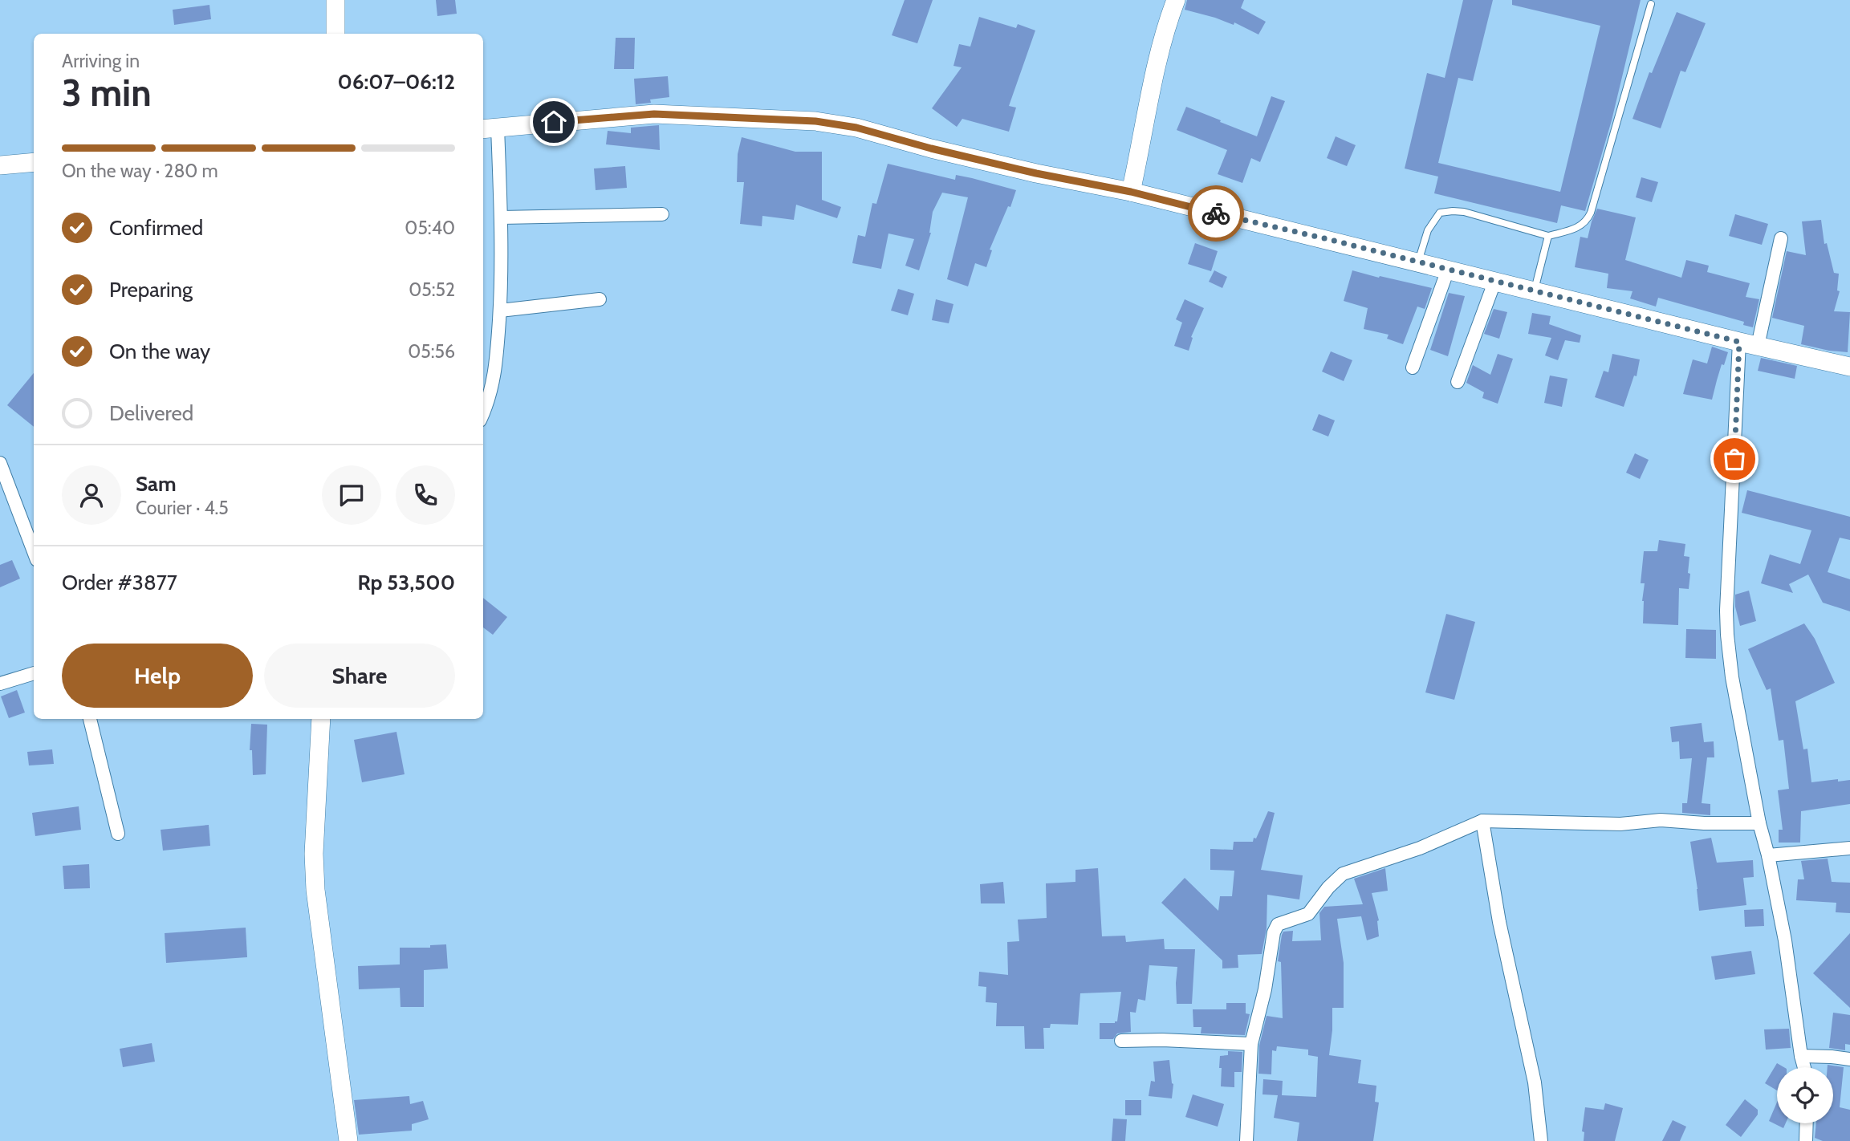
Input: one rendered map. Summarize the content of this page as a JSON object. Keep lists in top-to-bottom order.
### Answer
{
  "page": {
    "heading": ["3 min", "Arriving in", "06:07–06:12"],
    "panel": [
      "Sam",
      "Courier · 4.5",
      "Order #3877",
      "Rp 53,500"
    ],
    "bar": "On the way · 280 m",
    "list": [
      ["Confirmed", "05:40"],
      ["Preparing", "05:52"],
      ["On the way", "05:56"],
      "Delivered"
    ],
    "buttons": ["Help", "Share"]
  }
}
